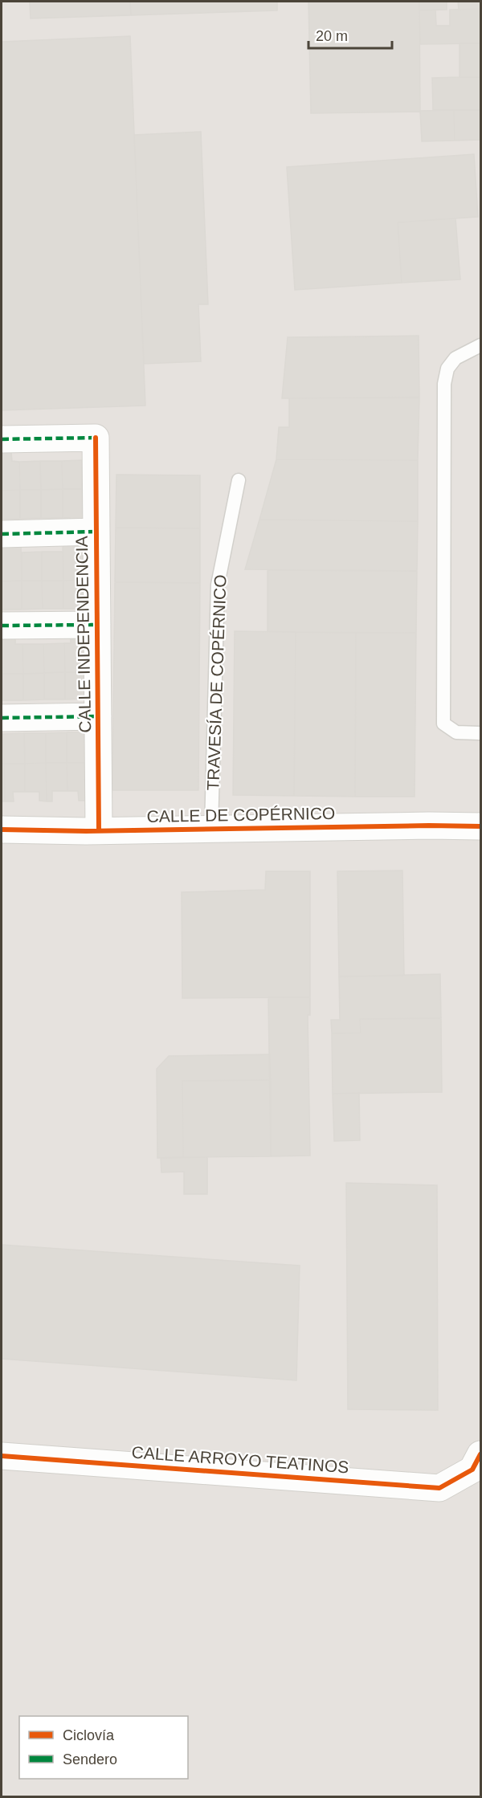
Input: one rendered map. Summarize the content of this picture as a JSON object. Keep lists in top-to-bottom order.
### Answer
{
  "streets": {
    "street": ["CALLE INDEPENDENCIA", "CALLE DE COPÉRNICO", "CALLE ARROYO TEATINOS"],
    "lane": ["TRAVESÍA DE COPÉRNICO"]
  },
  "crossings": [
    ["CALLE INDEPENDENCIA", "CALLE DE COPÉRNICO"],
    ["TRAVESÍA DE COPÉRNICO", "CALLE DE COPÉRNICO"]
  ],
  "legend": ["Ciclovía", "Sendero"],
  "scale_bar": "20 m"
}
